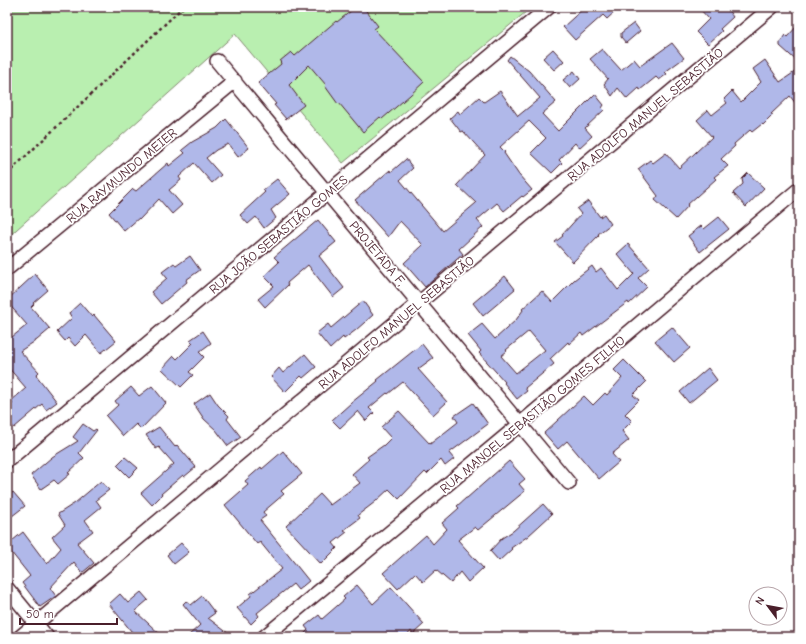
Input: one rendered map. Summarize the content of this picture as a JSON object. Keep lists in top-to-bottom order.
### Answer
{
  "streets": {
    "street": [
      "RUA ADOLFO MANUEL SEBASTIÃO",
      "RUA RAYMUNDO MEIER",
      "RUA JOÃO SEBASTIÃO GOMES",
      "PROJETADA F,",
      "RUA MANOEL SEBASTIÃO GOMES FILHO"
    ]
  },
  "crossings": [
    ["RUA ADOLFO MANUEL SEBASTIÃO", "PROJETADA F,"],
    ["RUA RAYMUNDO MEIER", "PROJETADA F,"],
    ["RUA JOÃO SEBASTIÃO GOMES", "PROJETADA F,"],
    ["PROJETADA F,", "RUA MANOEL SEBASTIÃO GOMES FILHO"]
  ],
  "scale_bar": "50 m",
  "north": "top left"
}
